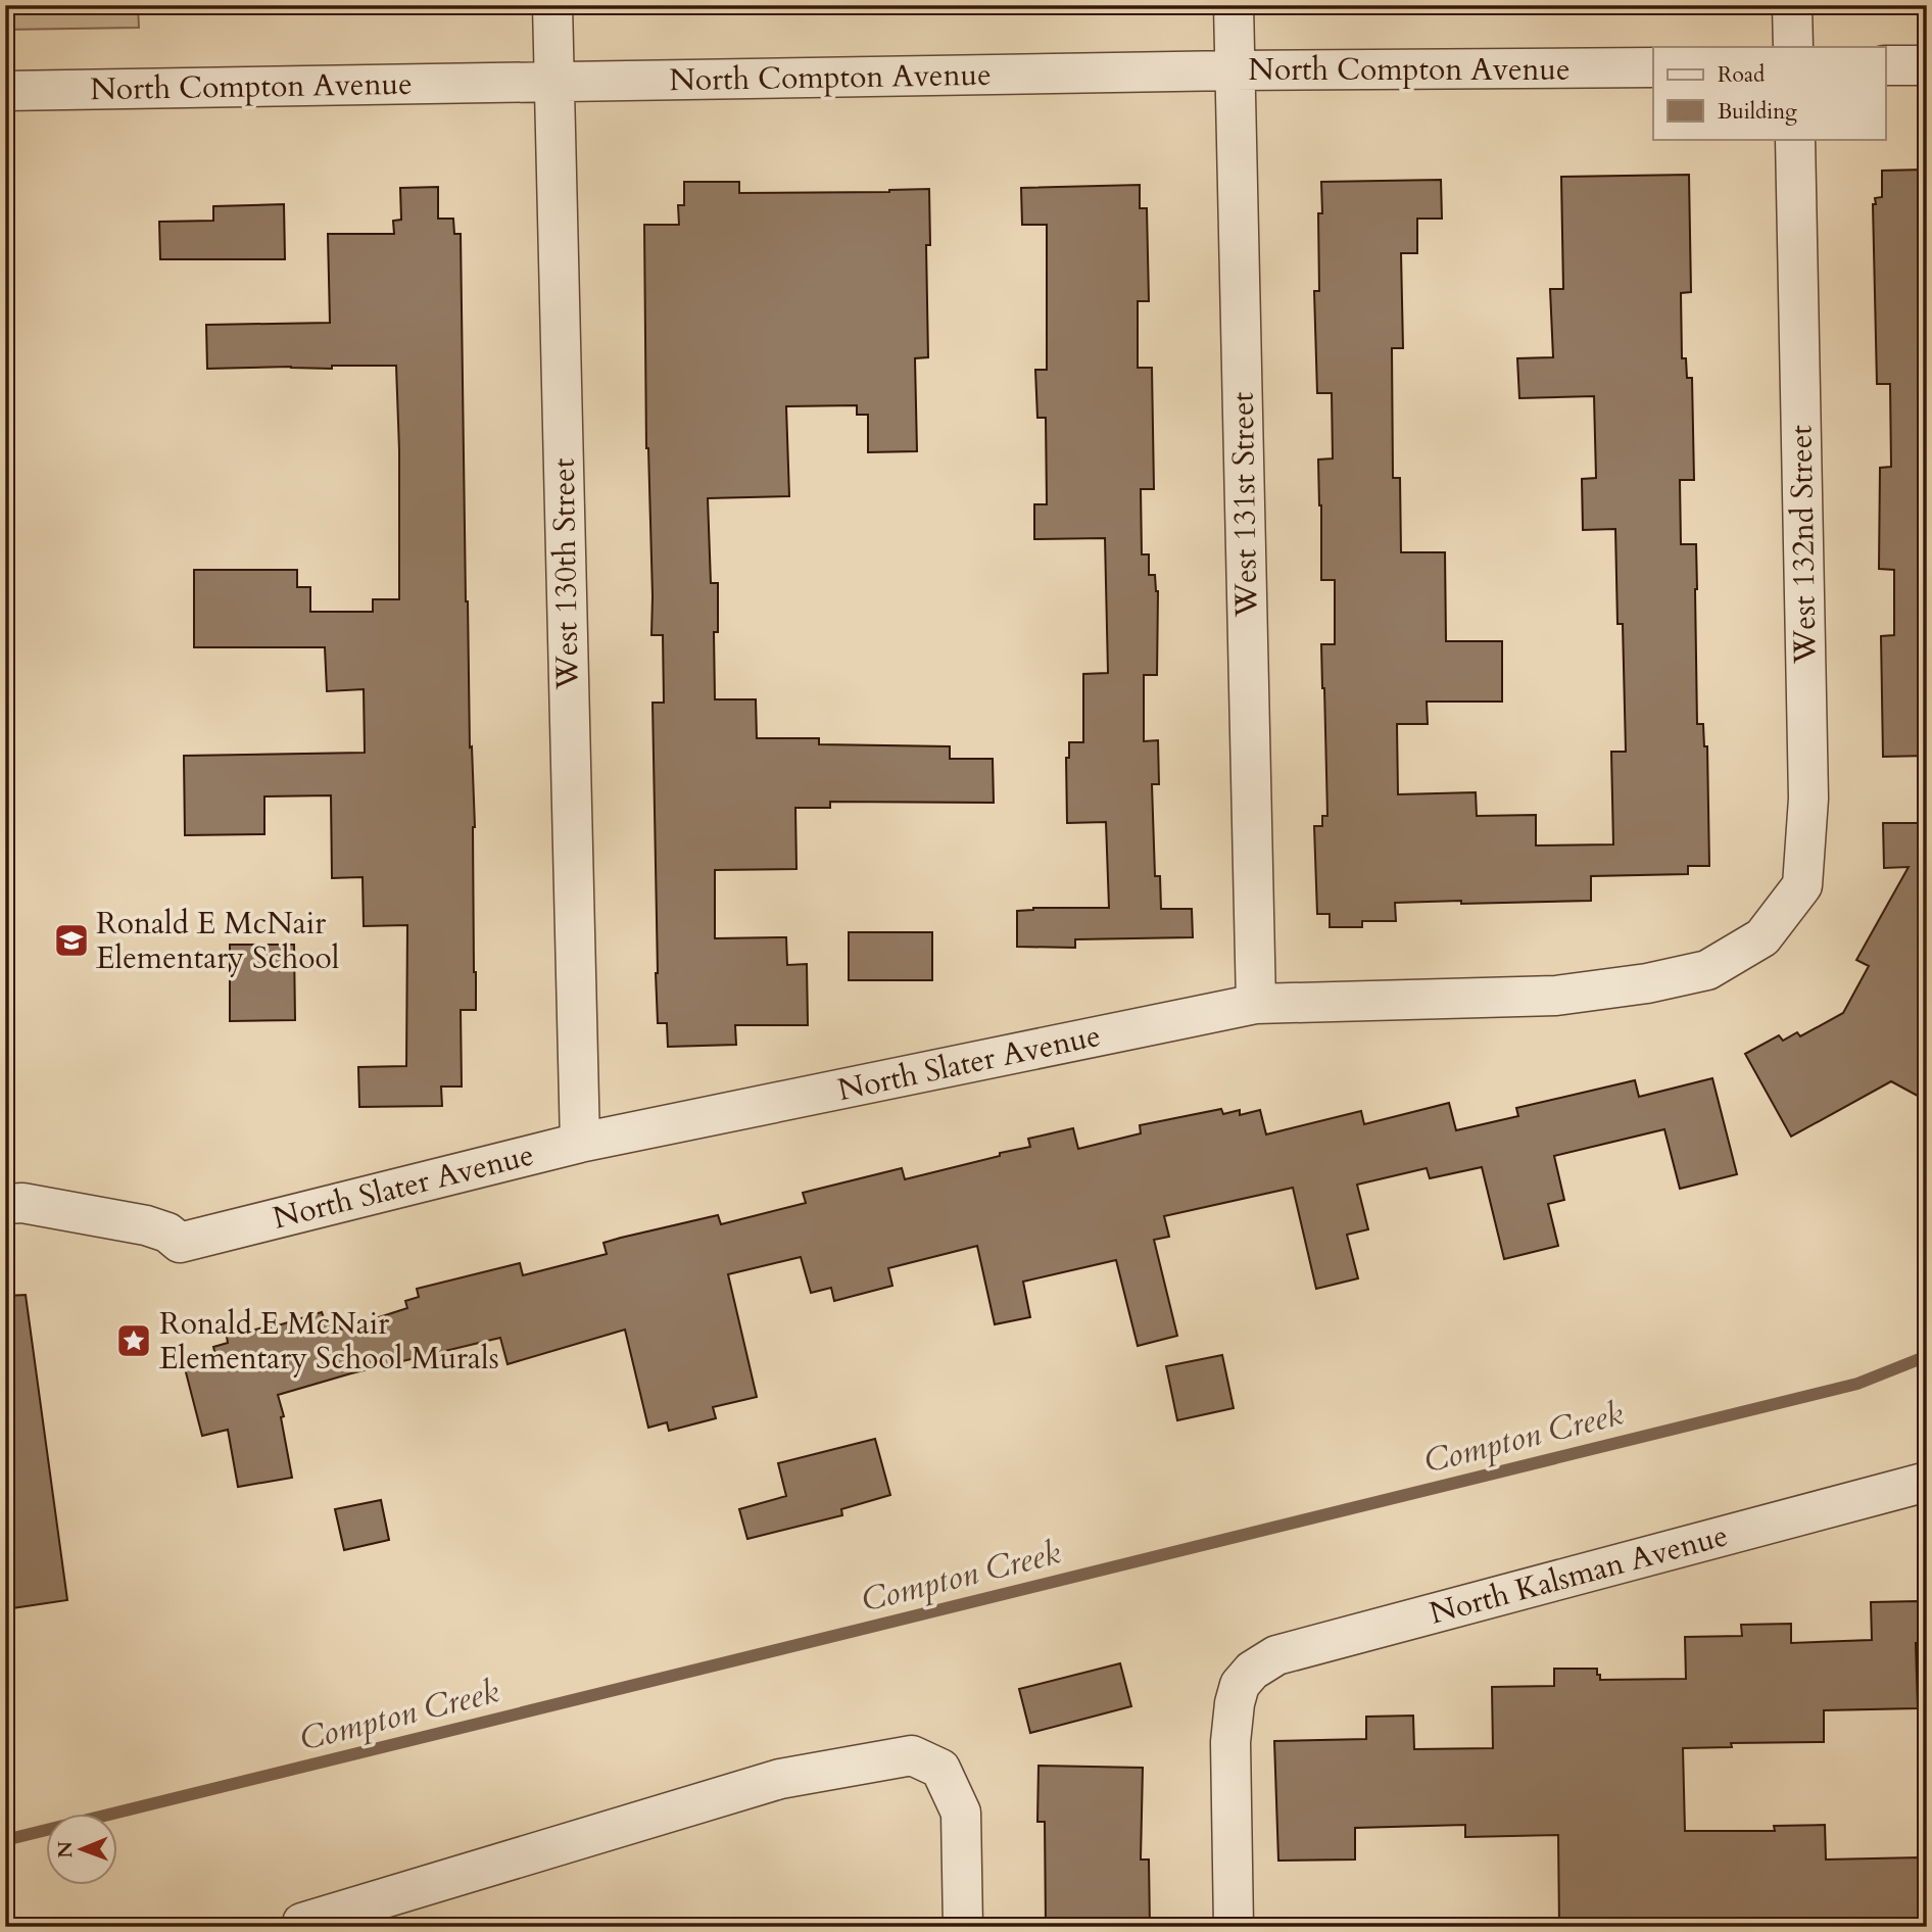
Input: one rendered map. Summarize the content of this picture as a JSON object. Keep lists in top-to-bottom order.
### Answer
{
  "streets": {
    "street": [
      "North Compton Avenue",
      "West 131st Street",
      "West 132nd Street",
      "West 130th Street",
      "North Slater Avenue",
      "North Kalsman Avenue"
    ]
  },
  "crossings": [
    ["North Compton Avenue", "West 131st Street"],
    ["North Compton Avenue", "West 130th Street"],
    ["West 131st Street", "North Slater Avenue"],
    ["West 132nd Street", "North Slater Avenue"],
    ["West 130th Street", "North Slater Avenue"]
  ],
  "water": ["Compton Creek"],
  "places": {
    "school or university": ["Ronald E McNair Elementary School"],
    "place": ["Ronald E McNair Elementary School Murals"]
  },
  "legend": ["Road", "Building"],
  "north": "left"
}
